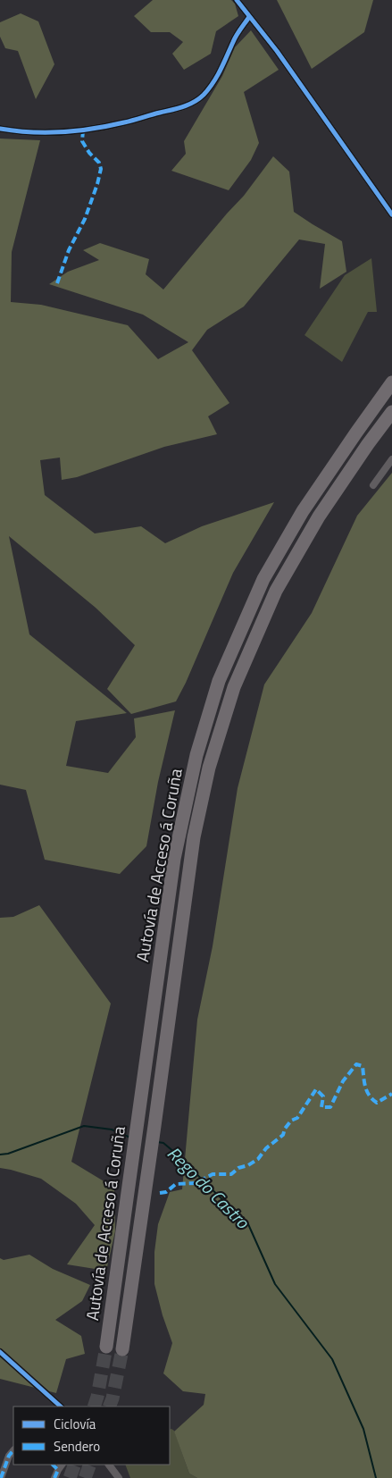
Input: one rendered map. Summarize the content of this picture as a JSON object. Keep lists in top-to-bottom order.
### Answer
{
  "streets": {
    "highway": ["Autovía de Acceso á Coruña"]
  },
  "water": ["Rego do Castro"],
  "legend": ["Ciclovía", "Sendero"]
}
